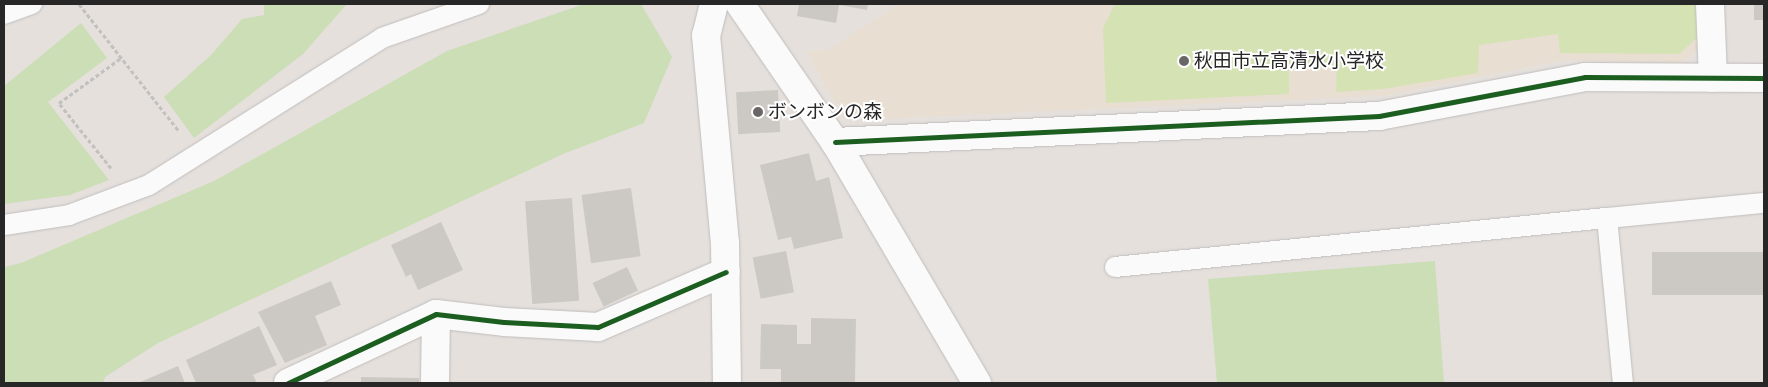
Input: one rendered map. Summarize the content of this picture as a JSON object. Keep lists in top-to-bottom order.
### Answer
{
  "places": ["秋田市立高清水小学校", "ボンボンの森"]
}
